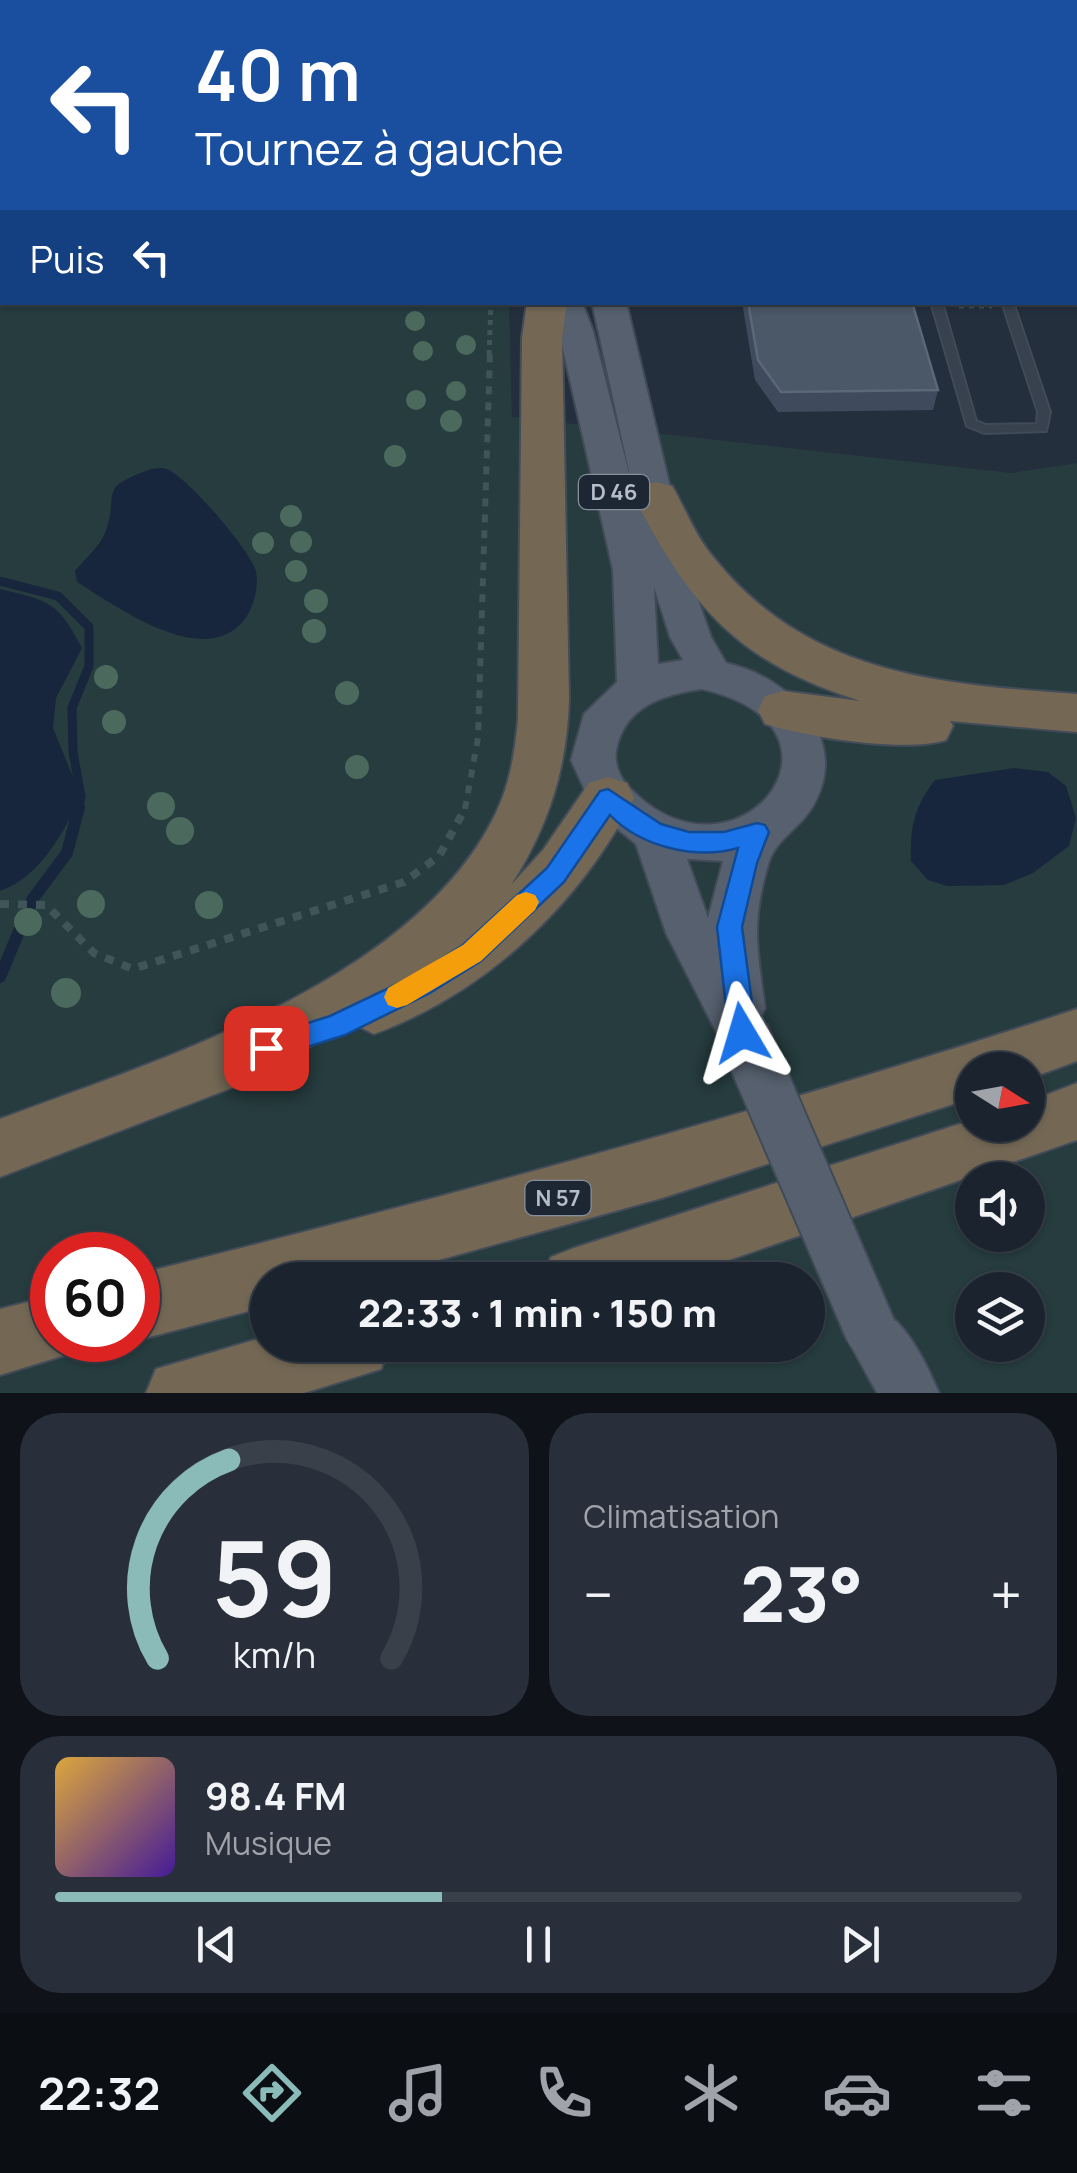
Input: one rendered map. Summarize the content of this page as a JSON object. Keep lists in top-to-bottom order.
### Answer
{
  "streets": {
    "highway": ["N 57"],
    "main road": ["D 46"]
  },
  "north": "right",
  "page": {
    "turn": ["40 m", "Tournez à gauche"],
    "then": "Puis",
    "limit": "60",
    "trip": "22:33 · 1 min · 150 m",
    "tile": "Climatisation",
    "heat": ["−", "23°", "+"],
    "song": ["98.4 FM", "Musique"],
    "tabs": "22:32",
    "gauge": ["59", "km/h"]
  }
}
